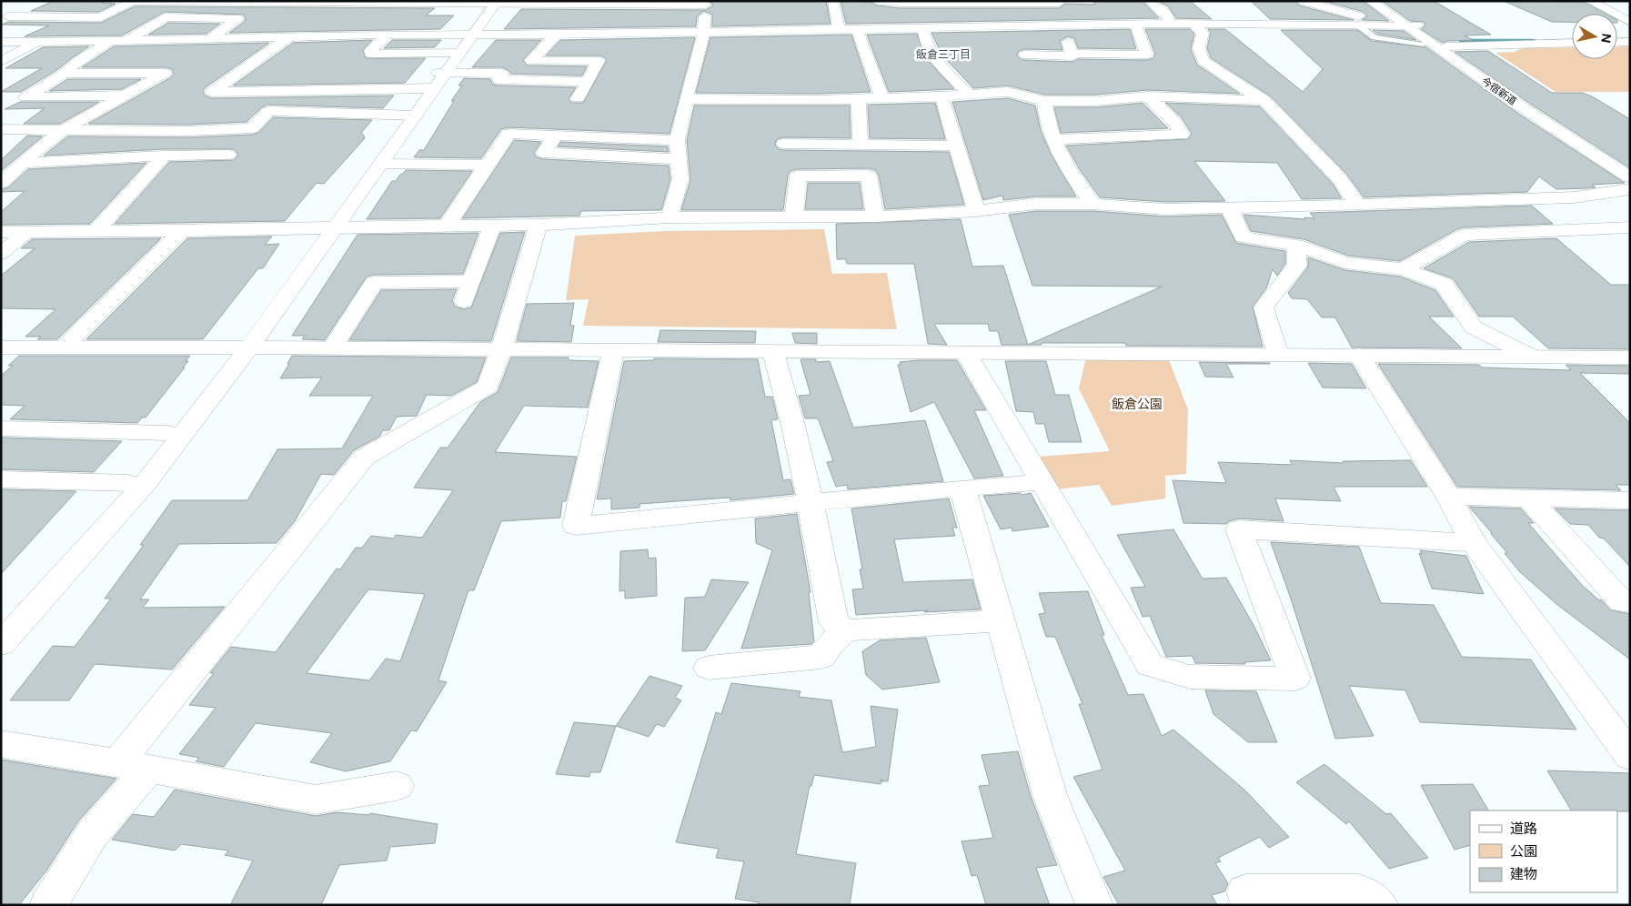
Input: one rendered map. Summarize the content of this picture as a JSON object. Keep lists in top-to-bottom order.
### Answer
{
  "streets": {
    "main road": ["今宿新道"]
  },
  "districts": ["飯倉三丁目"],
  "parks": ["飯倉公園"],
  "legend": ["道路", "公園", "建物"],
  "north": "right"
}
